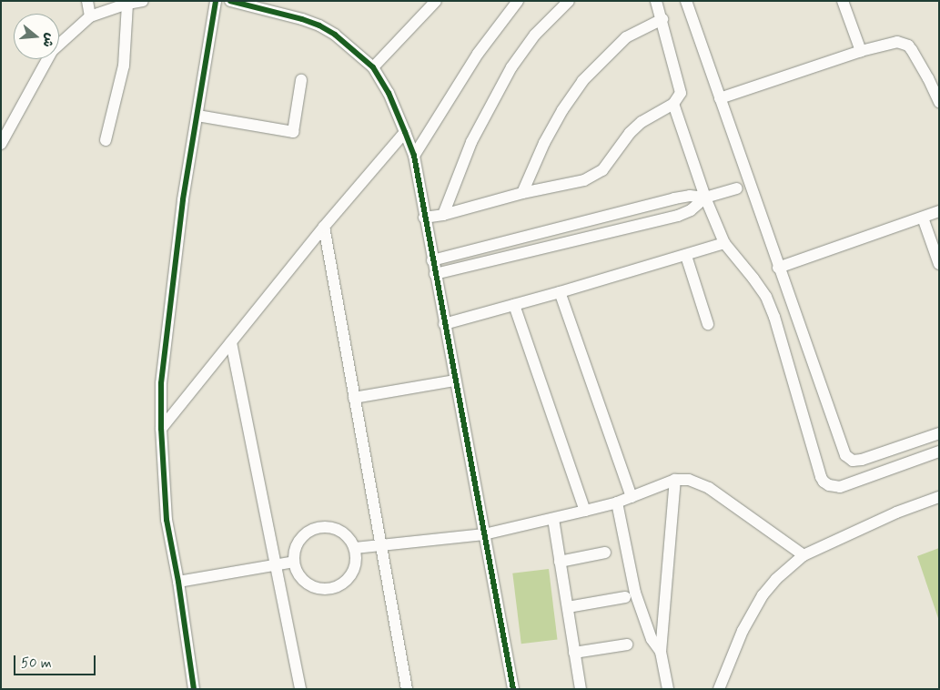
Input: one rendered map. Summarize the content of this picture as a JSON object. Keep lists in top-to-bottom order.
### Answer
{
  "scale_bar": "50 m",
  "north": "right"
}
